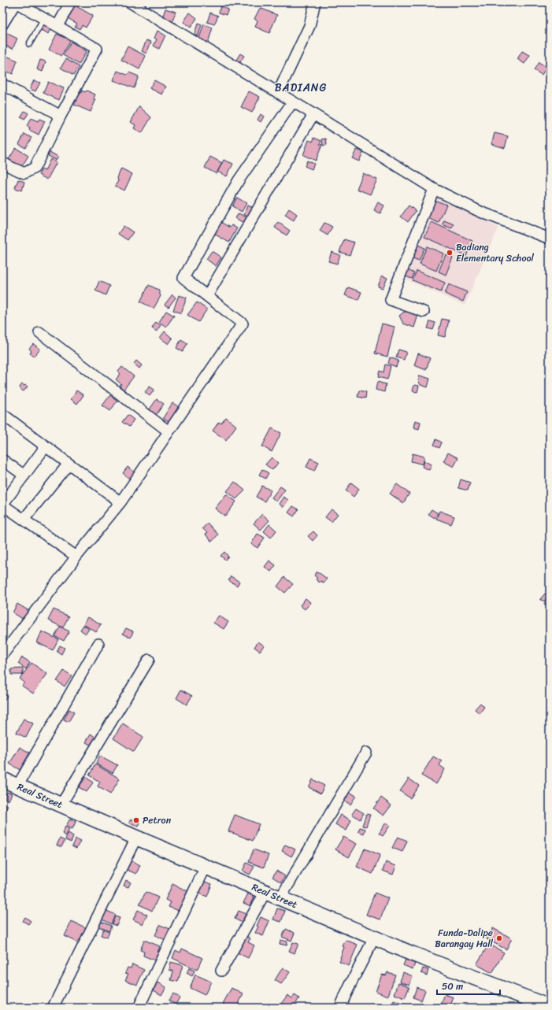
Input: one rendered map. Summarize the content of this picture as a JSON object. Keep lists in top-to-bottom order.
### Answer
{
  "streets": {
    "main road": ["Real Street"]
  },
  "districts": ["BADIANG"],
  "places": ["Badiang Elementary School", "Petron", "Funda-Dalipe Barangay Hall"],
  "scale_bar": "50 m"
}
